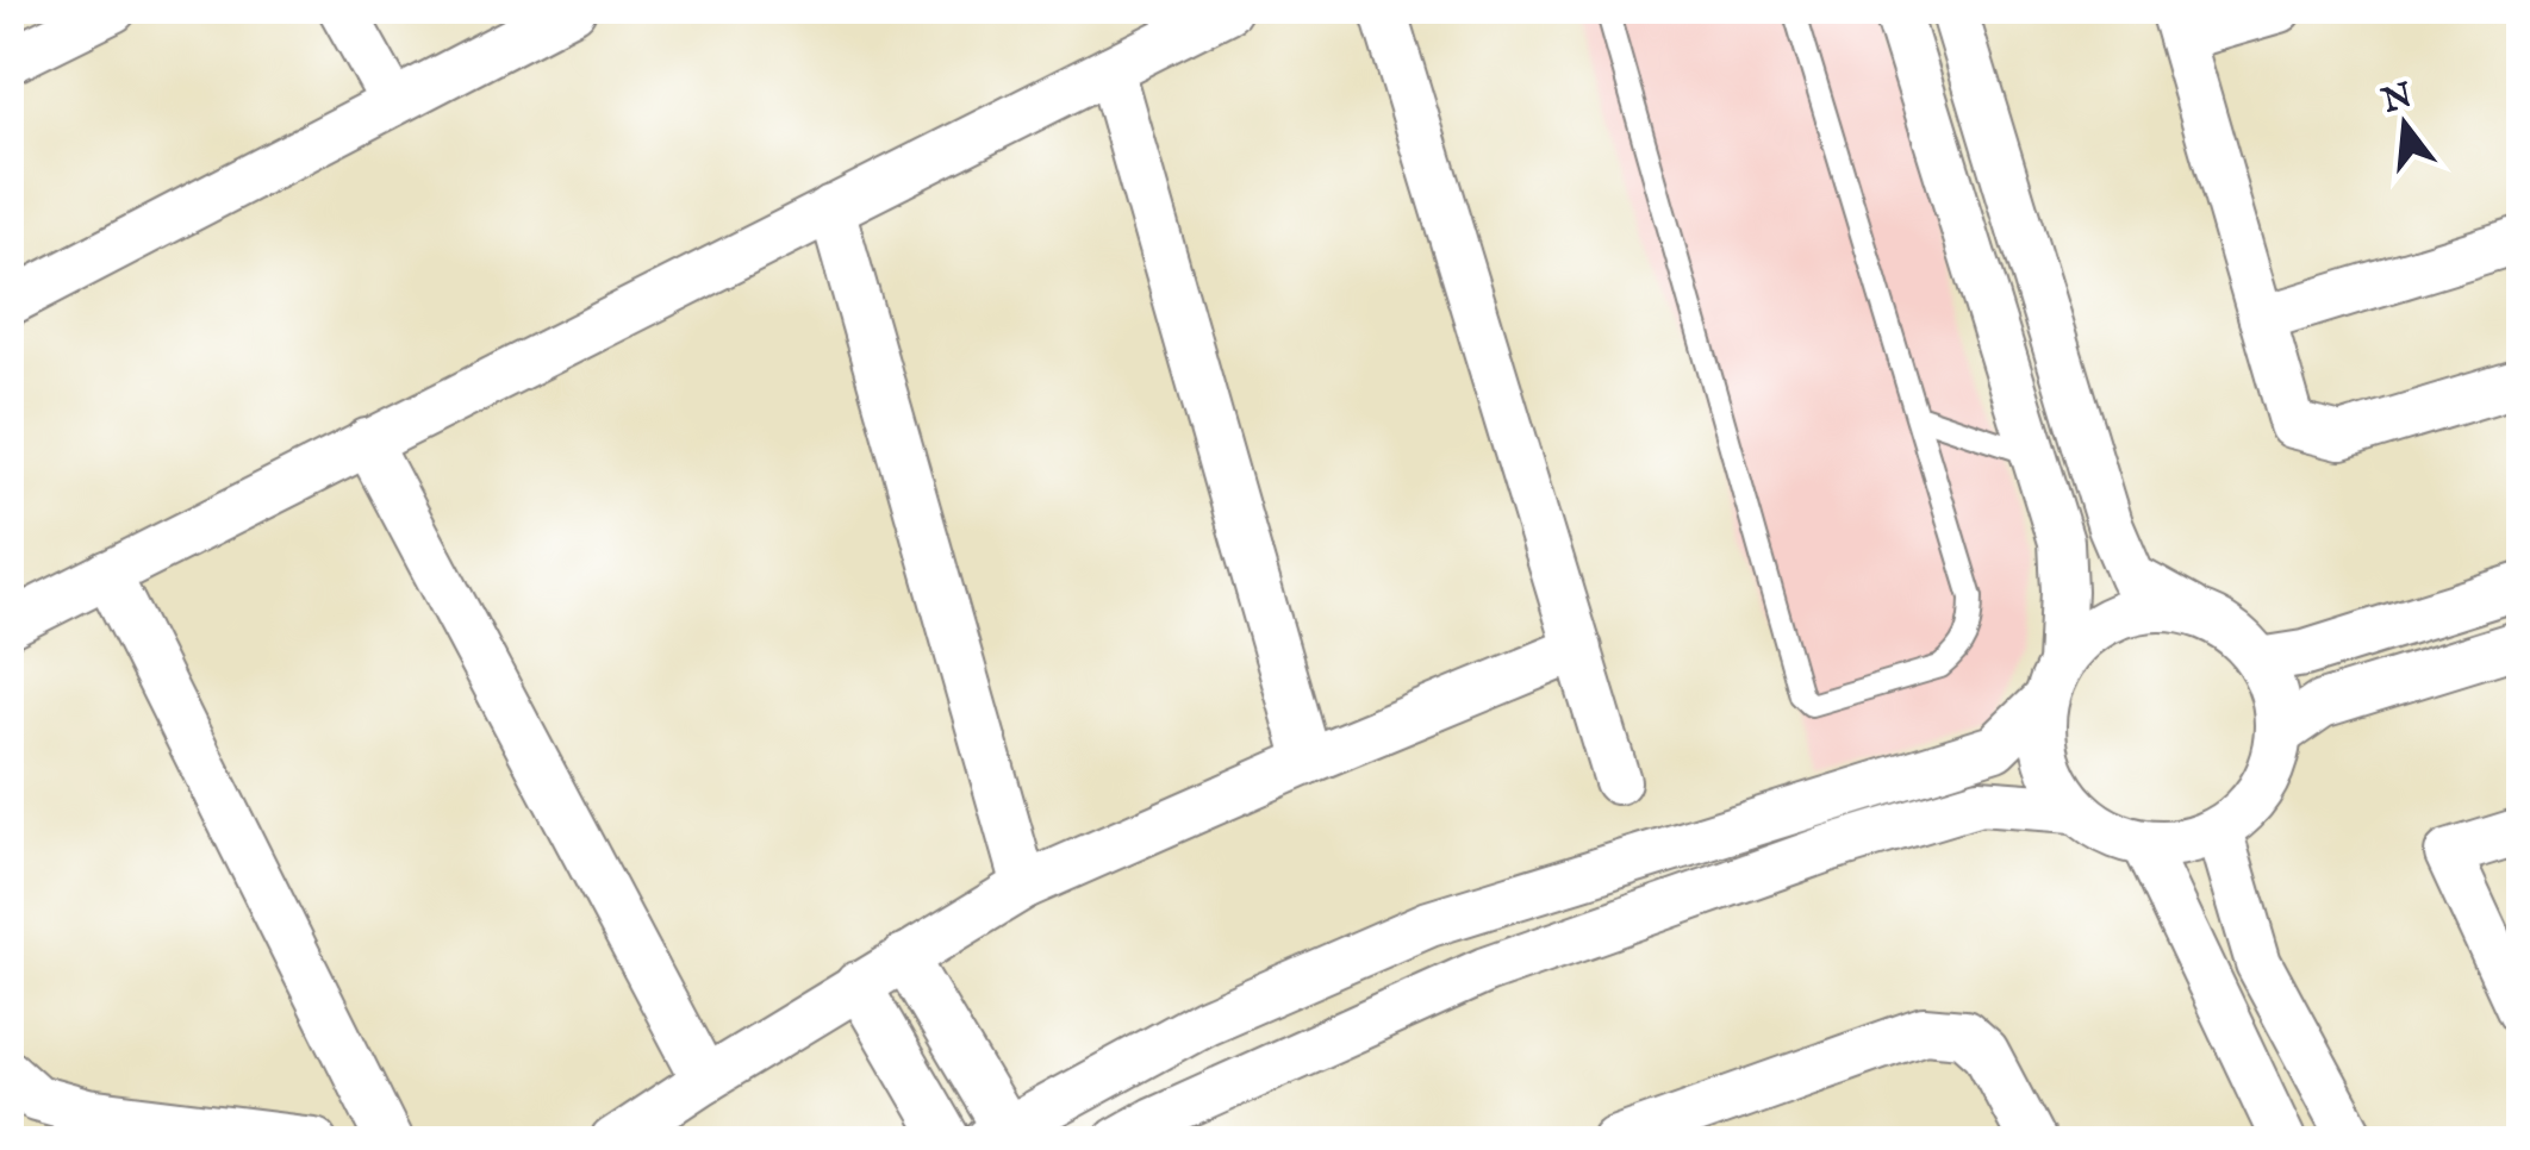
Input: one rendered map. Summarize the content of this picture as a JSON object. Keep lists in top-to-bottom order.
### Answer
{
  "north": "top"
}
